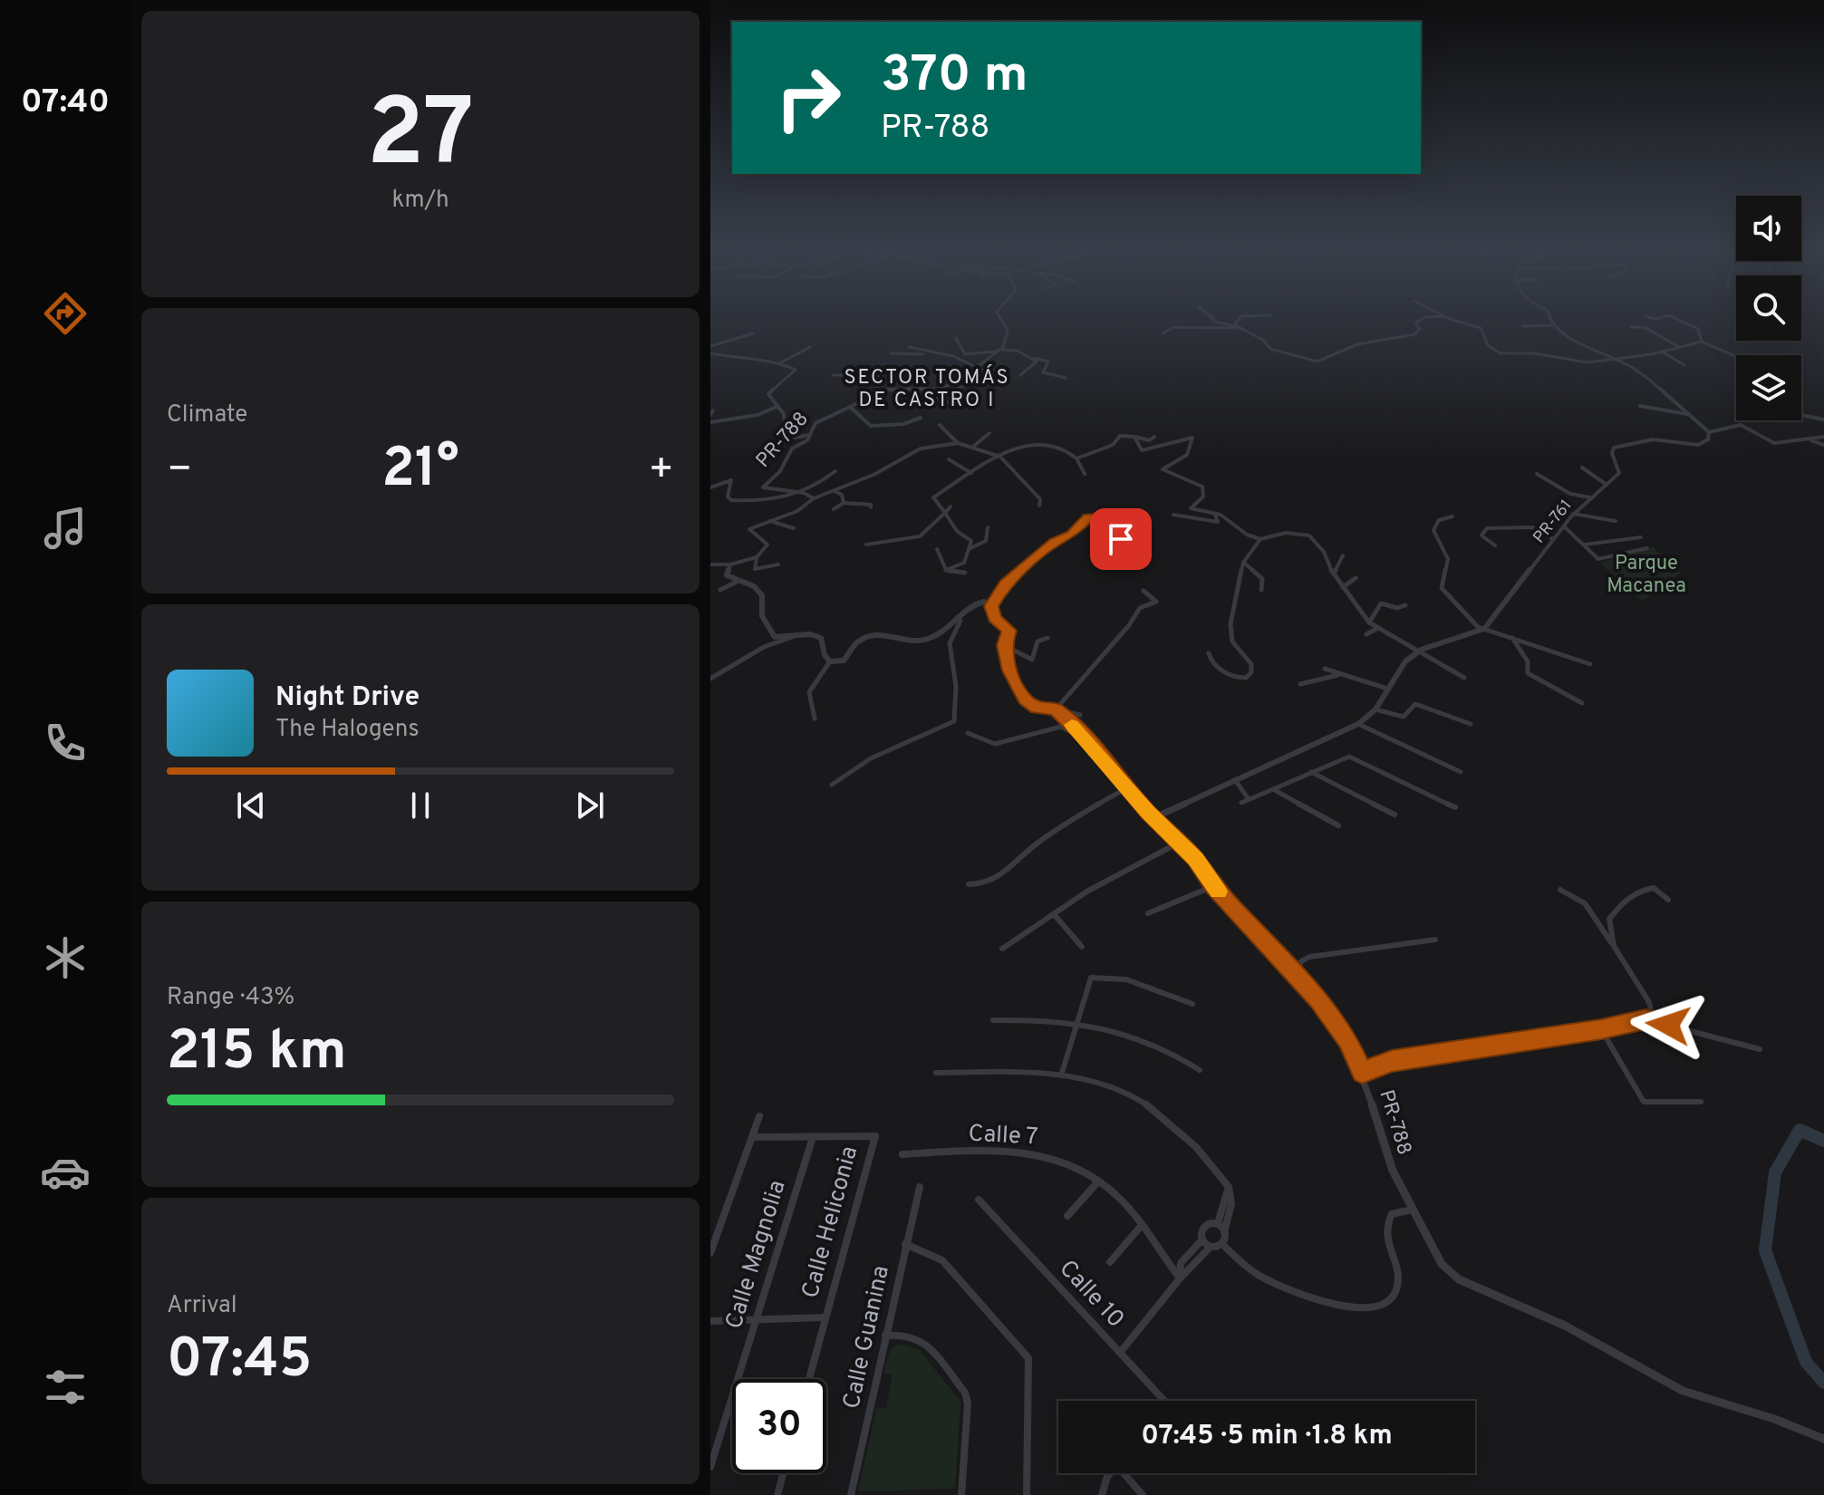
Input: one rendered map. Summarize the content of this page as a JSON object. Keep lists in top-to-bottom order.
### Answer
{
  "streets": {
    "street": [
      "PR-788",
      "PR-761",
      "Calle 7",
      "Calle Heliconia",
      "Calle Magnolia",
      "Calle 10",
      "Calle Guanina"
    ]
  },
  "crossings": [
    ["Calle Heliconia", "Calle Magnolia"]
  ],
  "districts": ["SECTOR TOMÁS DE CASTRO I"],
  "parks": ["Parque Macanea"],
  "page": {
    "tabs": "07:40",
    "tile": [
      ["27", "km/h"],
      "Climate",
      ["Range · 43%", "215 km"],
      ["Arrival", "07:45"]
    ],
    "turn": ["370 m", "PR-788"],
    "heat": ["−", "21°", "+"],
    "song": ["Night Drive", "The Halogens"],
    "limit": "30",
    "trip": "07:45 · 5 min · 1.8 km"
  }
}
